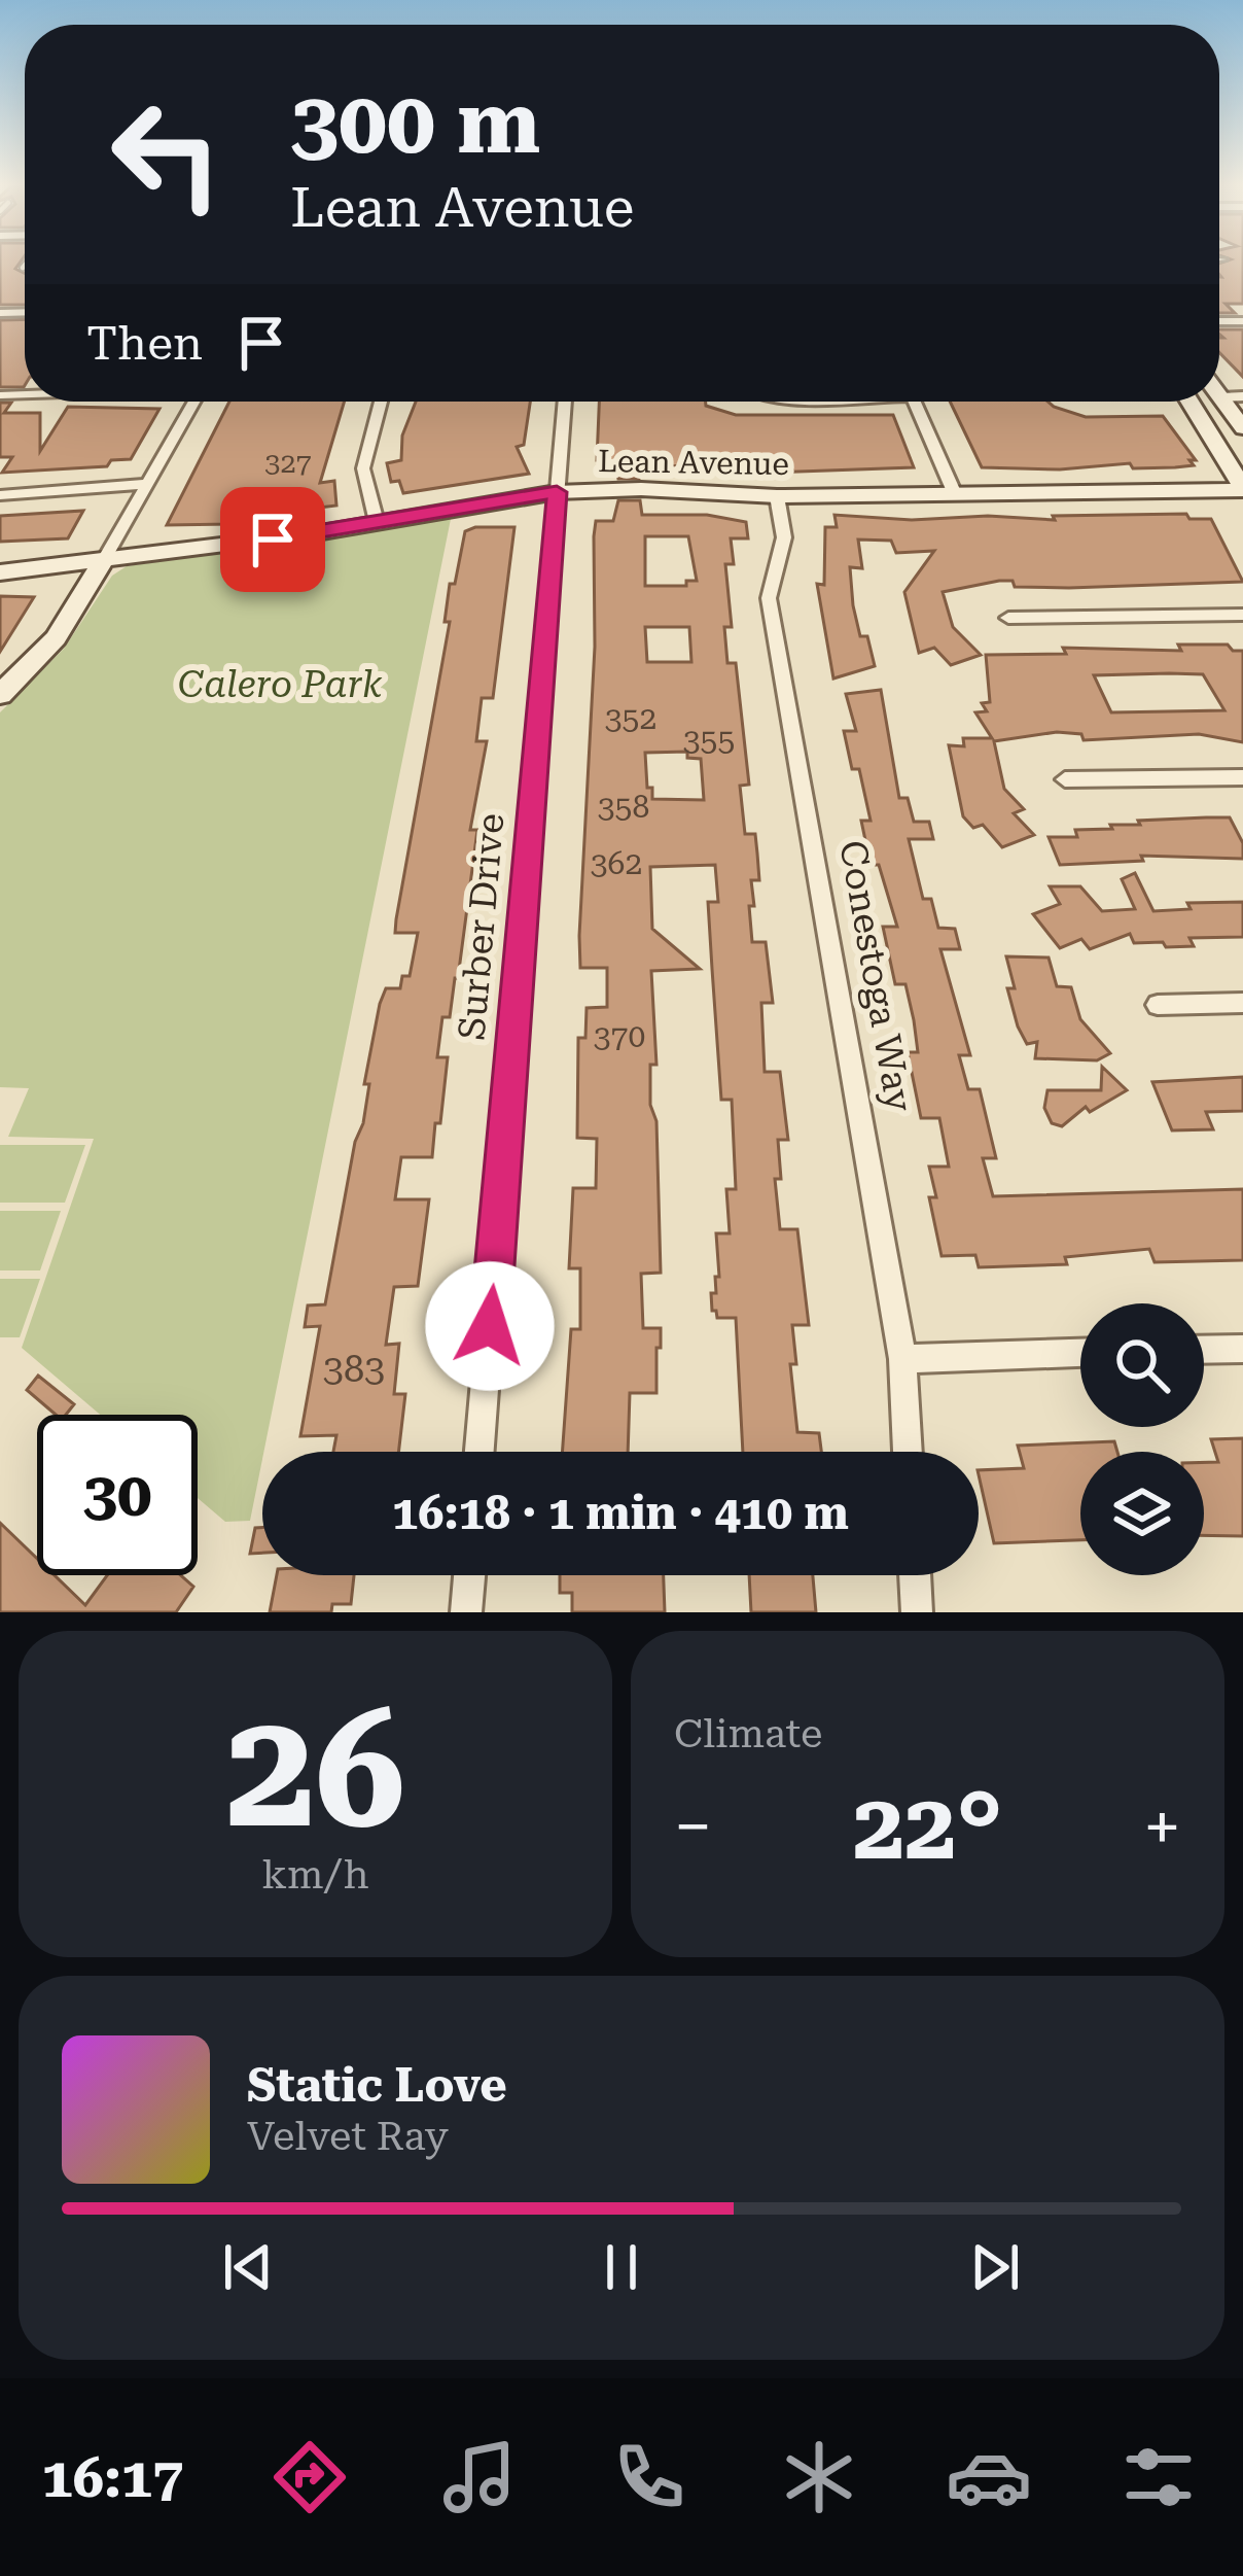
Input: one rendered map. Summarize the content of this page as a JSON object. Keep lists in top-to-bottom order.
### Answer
{
  "streets": {
    "street": ["Lean Avenue", "Surber Drive", "Conestoga Way"]
  },
  "crossings": [
    ["Lean Avenue", "Surber Drive"],
    ["Lean Avenue", "Conestoga Way"]
  ],
  "parks": ["Calero Park"],
  "house_numbers": [
    "327",
    "352",
    "355",
    "358",
    "362",
    "370",
    "383"
  ],
  "page": {
    "turn": ["300 m", "Lean Avenue"],
    "then": "Then",
    "limit": "30",
    "trip": "16:18 · 1 min · 410 m",
    "tile": [
      ["26", "km/h"],
      "Climate"
    ],
    "heat": ["−", "22°", "+"],
    "song": ["Static Love", "Velvet Ray"],
    "tabs": "16:17"
  }
}
